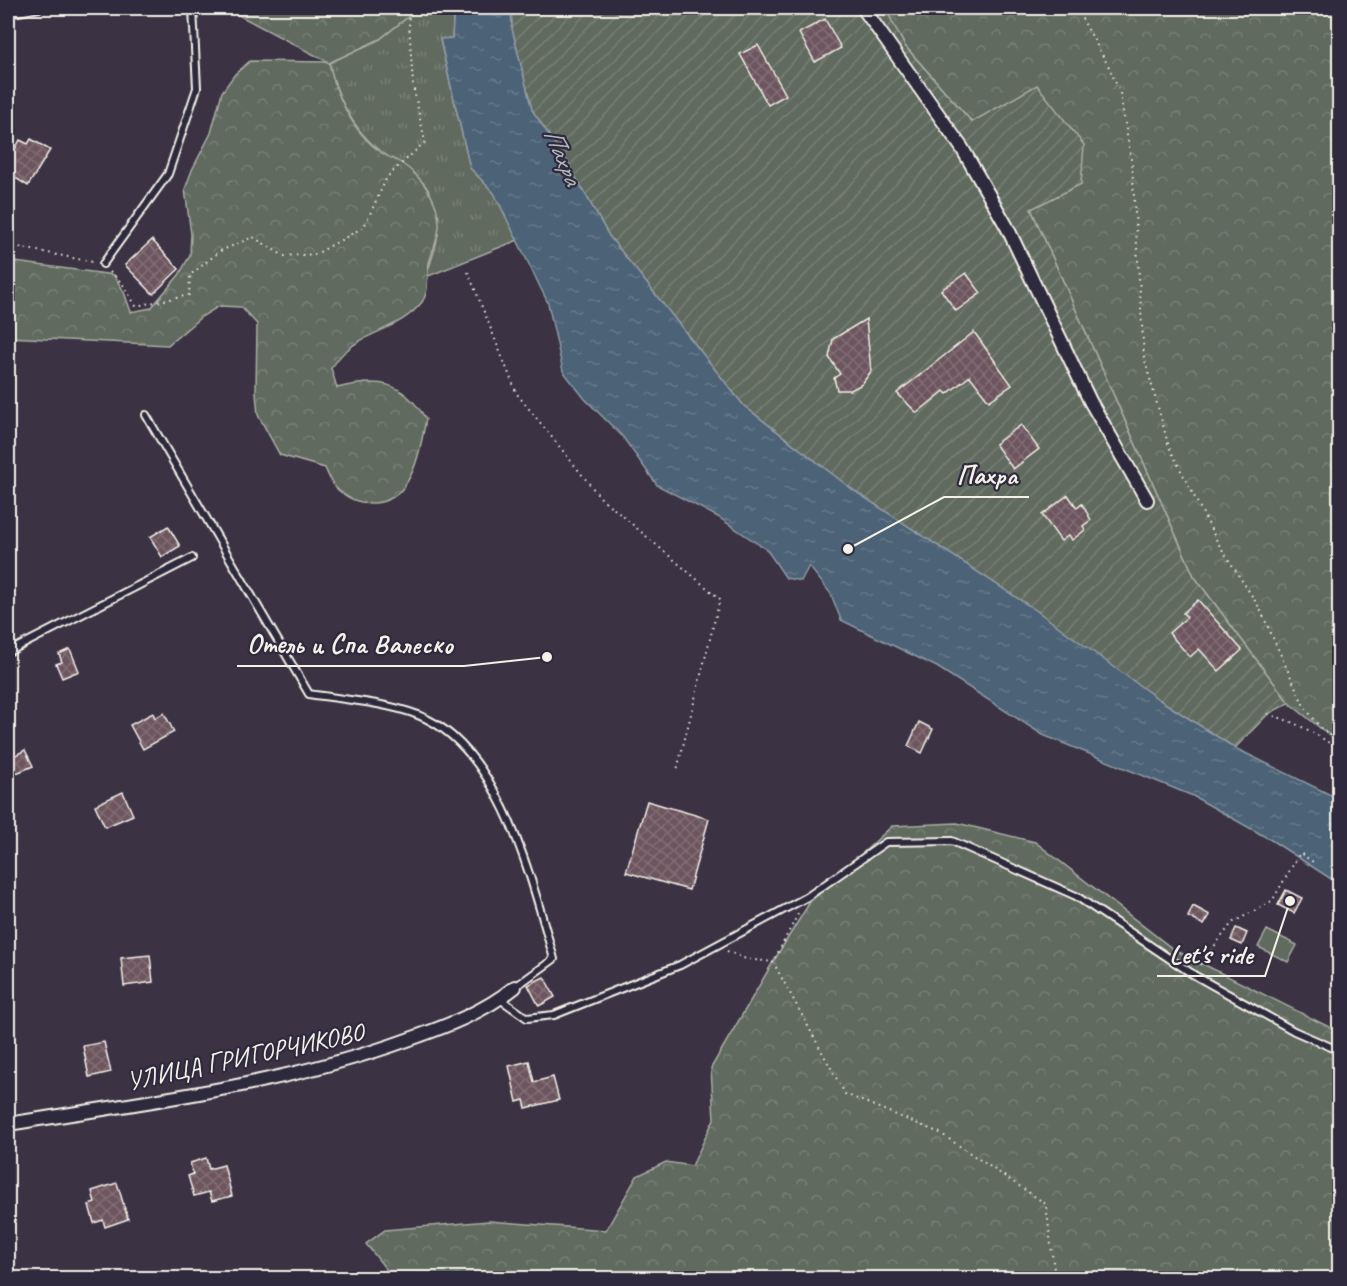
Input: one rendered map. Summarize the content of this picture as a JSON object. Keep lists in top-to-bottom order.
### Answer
{
  "streets": {
    "street": ["УЛИЦА ГРИГОРЧИКОВО"]
  },
  "water": ["Пахра"],
  "places": ["Пахра", "Отель и Спа Валеско", "Let's ride"]
}
